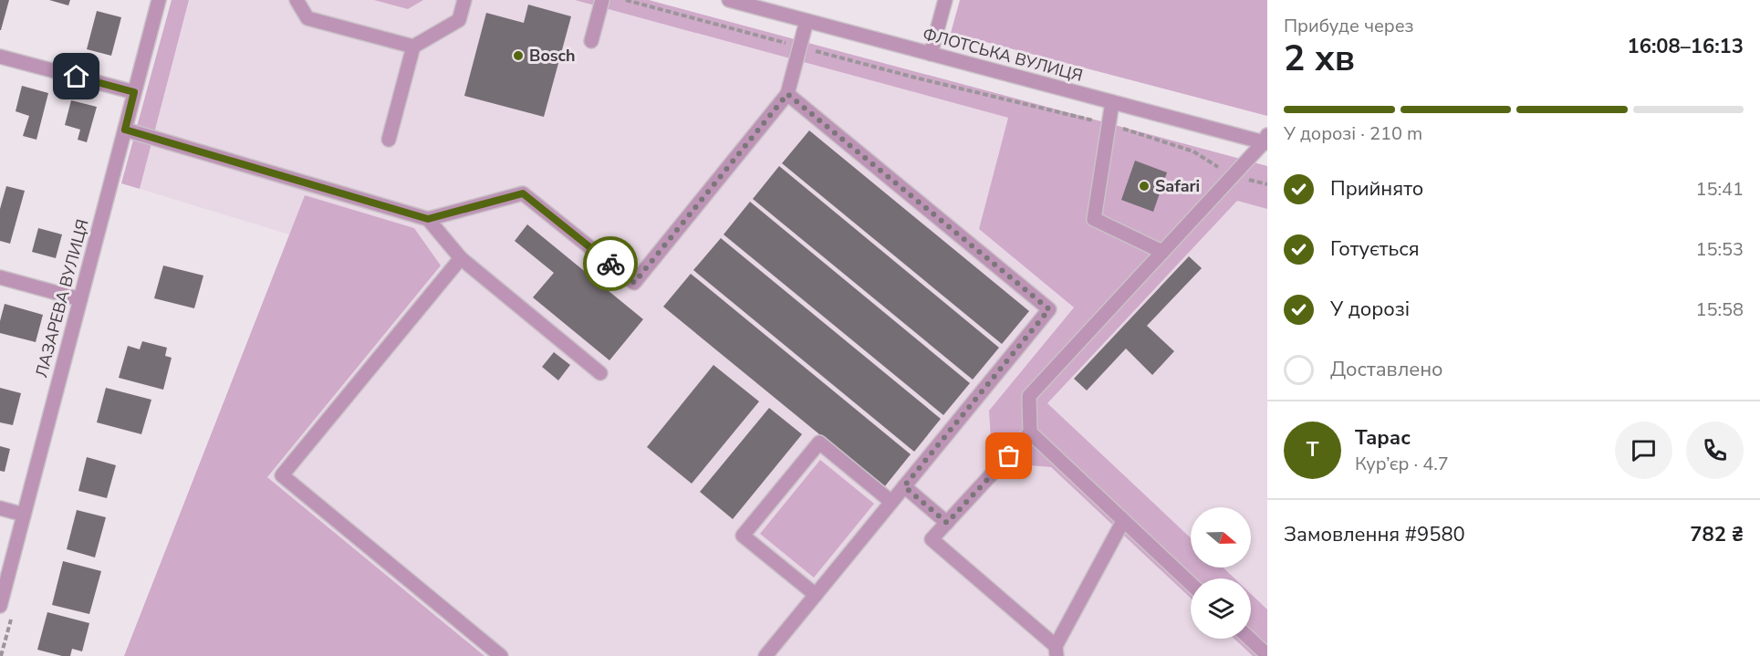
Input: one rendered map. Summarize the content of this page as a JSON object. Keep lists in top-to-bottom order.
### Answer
{
  "streets": {
    "street": ["ФЛОТСЬКА ВУЛИЦЯ", "ЛАЗАРЕВА ВУЛИЦЯ"]
  },
  "places": ["Bosch", "Safari"],
  "north": "right",
  "page": {
    "heading": ["2 хв", "Прибуде через", "16:08–16:13"],
    "panel": [
      "Тарас",
      "Кур’єр · 4.7",
      "Замовлення #9580",
      "782 ₴"
    ],
    "bar": "У дорозі · 210 m",
    "list": [
      ["Прийнято", "15:41"],
      ["Готується", "15:53"],
      ["У дорозі", "15:58"],
      "Доставлено"
    ],
    "round": "Т"
  }
}
